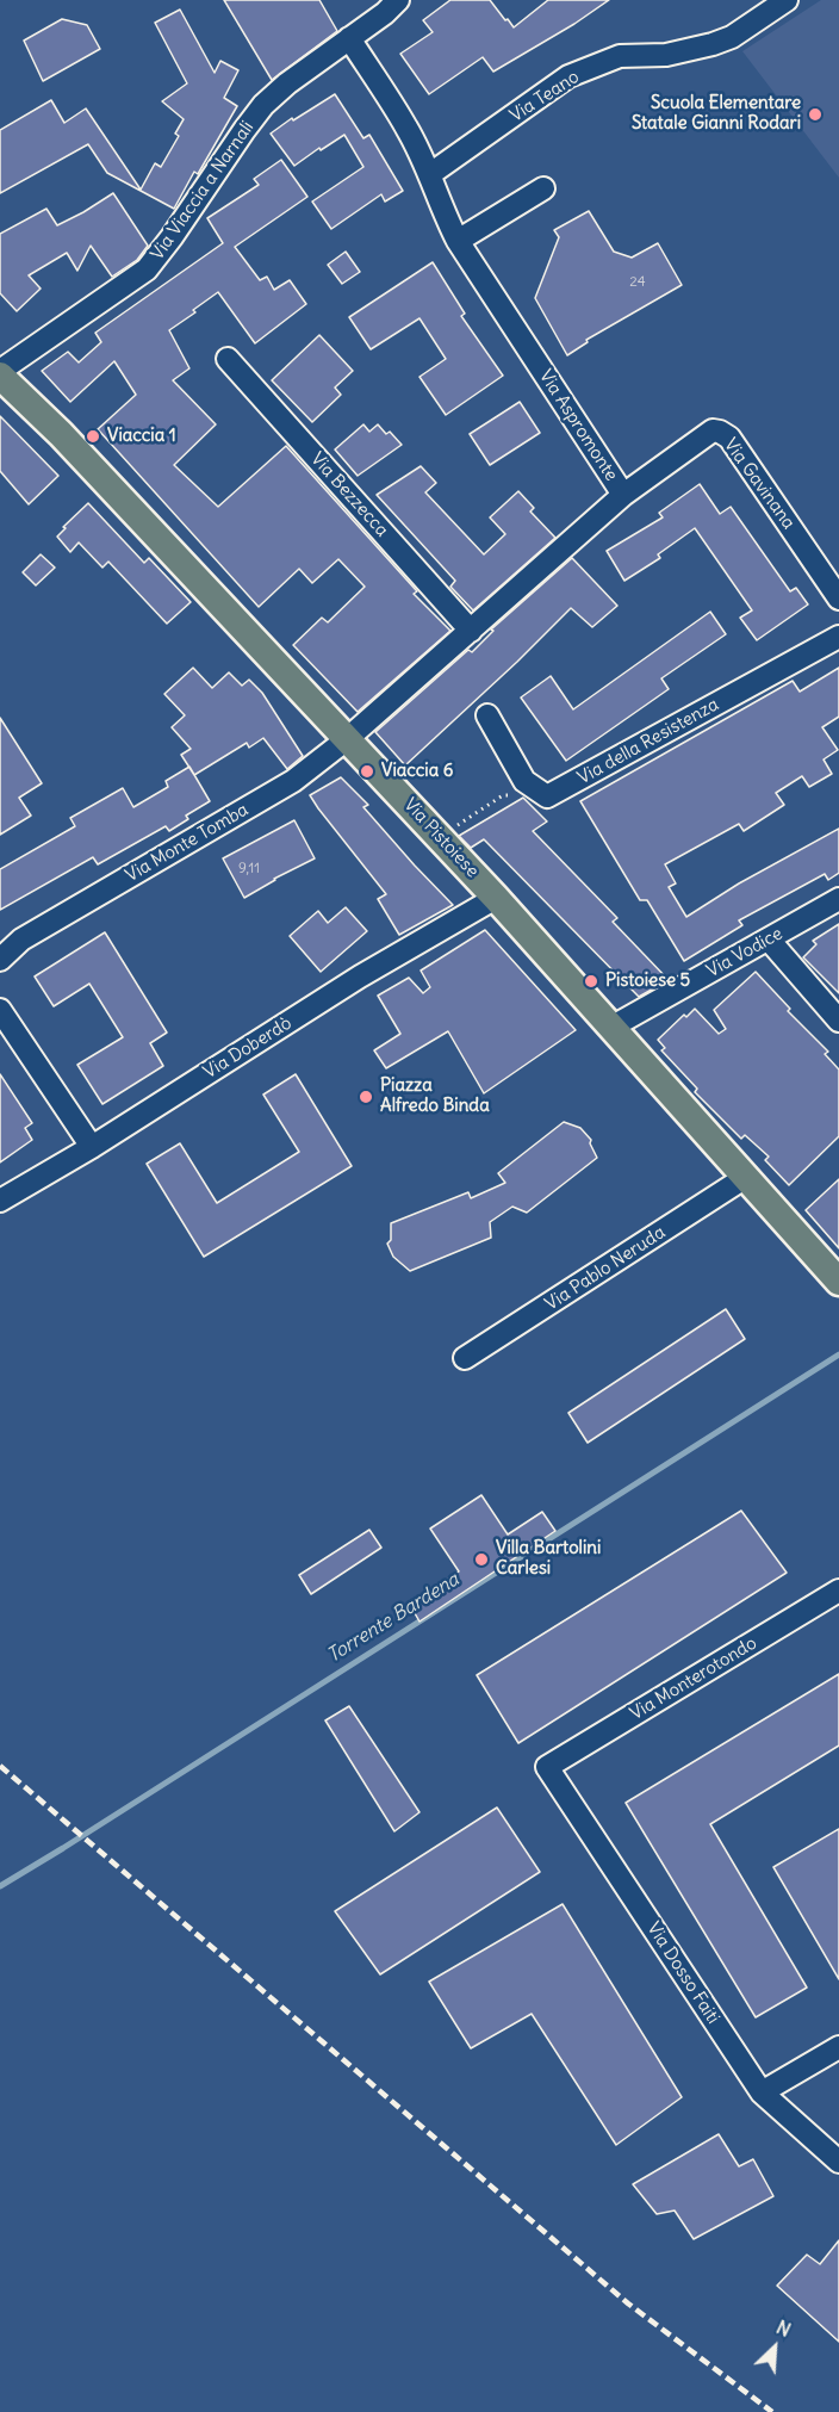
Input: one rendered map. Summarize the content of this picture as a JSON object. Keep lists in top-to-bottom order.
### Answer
{
  "streets": {
    "main road": ["Via Pistoiese"],
    "street": [
      "Via Teano",
      "Via Viaccia a Narnali",
      "Via Aspromonte",
      "Via Gavinana",
      "Via Bezzecca",
      "Via della Resistenza",
      "Via Monte Tomba",
      "Via Vodice",
      "Via Doberdò",
      "Via Pablo Neruda",
      "Via Monterotondo",
      "Via Dosso Faiti"
    ]
  },
  "crossings": [
    ["Via Teano", "Via Aspromonte"],
    ["Via Viaccia a Narnali", "Via Aspromonte"],
    ["Via Viaccia a Narnali", "Via Pistoiese"],
    ["Via Aspromonte", "Via Gavinana"],
    ["Via Aspromonte", "Via Bezzecca"],
    ["Via Aspromonte", "Via Pistoiese"],
    ["Via Aspromonte", "Via Monte Tomba"],
    ["Via Pistoiese", "Via Monte Tomba"],
    ["Via Pistoiese", "Via Vodice"],
    ["Via Pistoiese", "Via Doberdò"],
    ["Via Pistoiese", "Via Pablo Neruda"],
    ["Via Monterotondo", "Via Dosso Faiti"]
  ],
  "water": ["Torrente Bardena"],
  "places": [
    "Scuola Elementare Statale Gianni Rodari",
    "Viaccia 1",
    "Viaccia 6",
    "Pistoiese 5",
    "Piazza Alfredo Binda",
    "Villa Bartolini Carlesi"
  ],
  "house_numbers": ["24", "9,11"],
  "north": "top right"
}
